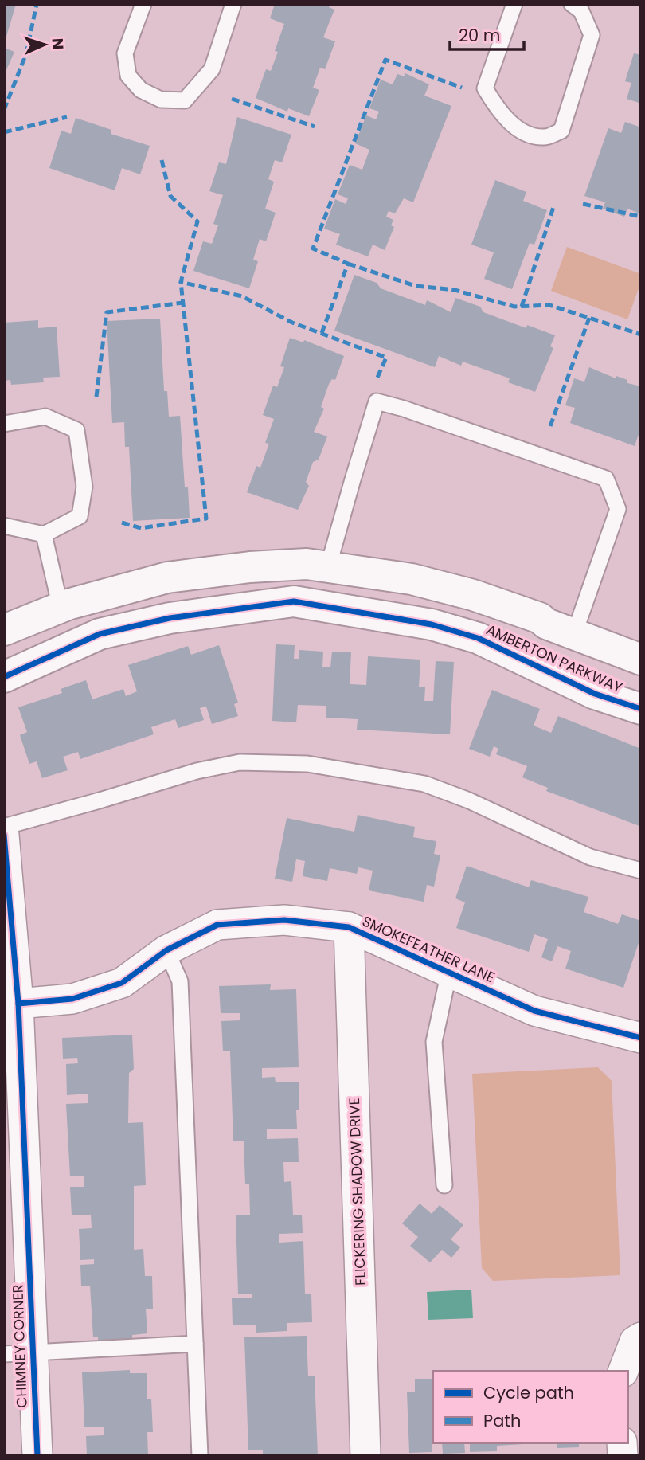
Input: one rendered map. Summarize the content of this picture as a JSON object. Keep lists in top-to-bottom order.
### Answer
{
  "streets": {
    "street": [
      "AMBERTON PARKWAY",
      "SMOKEFEATHER LANE",
      "FLICKERING SHADOW DRIVE",
      "CHIMNEY CORNER"
    ]
  },
  "crossings": [
    ["SMOKEFEATHER LANE", "FLICKERING SHADOW DRIVE"],
    ["SMOKEFEATHER LANE", "CHIMNEY CORNER"]
  ],
  "legend": ["Cycle path", "Path"],
  "scale_bar": "20 m",
  "north": "right"
}
